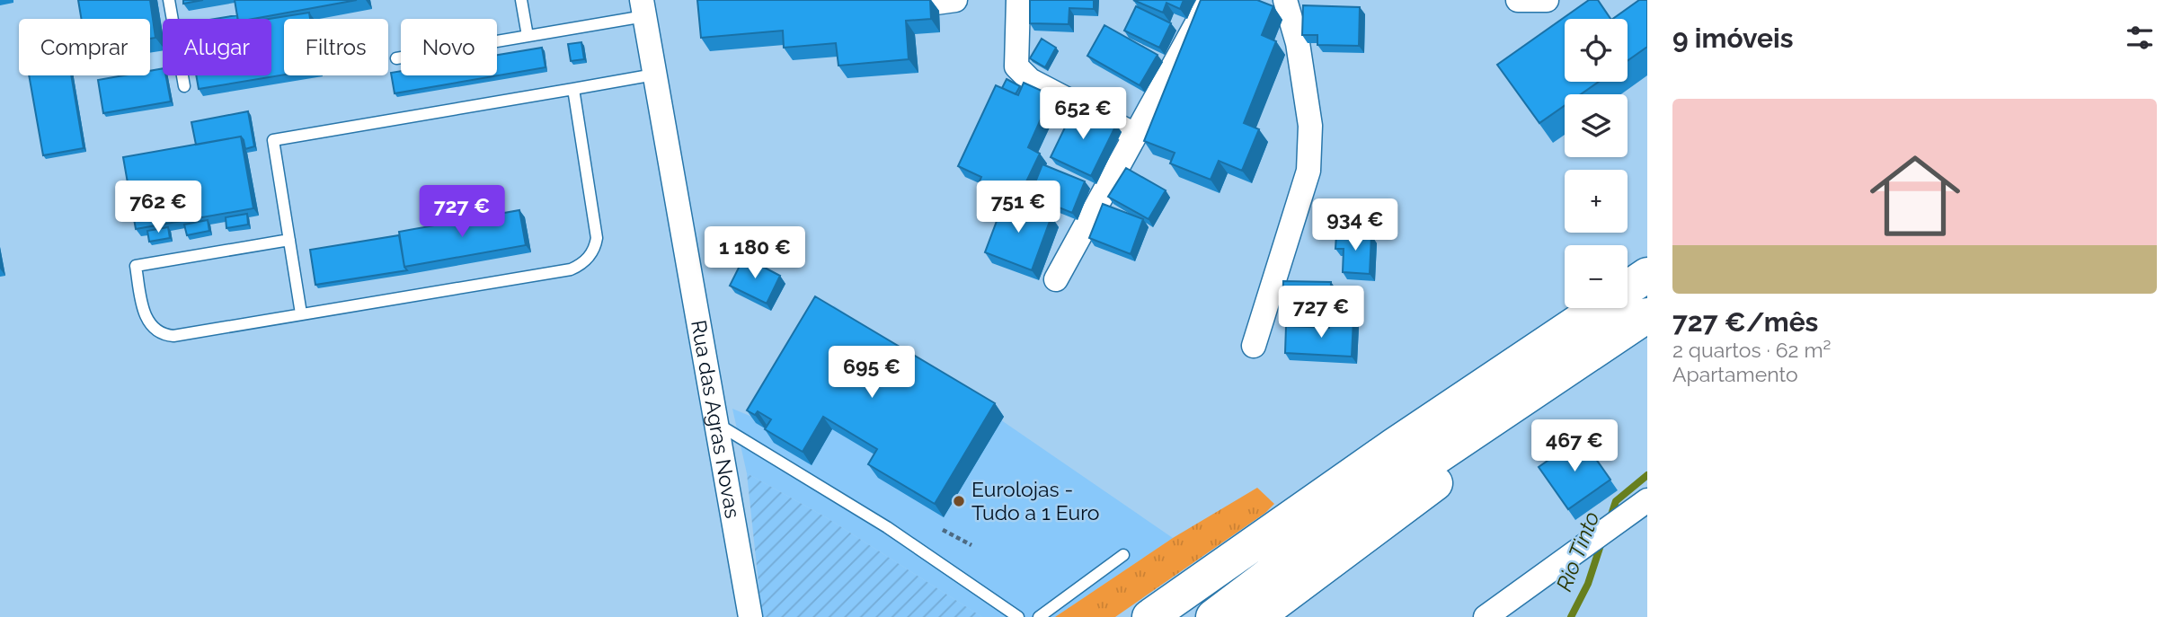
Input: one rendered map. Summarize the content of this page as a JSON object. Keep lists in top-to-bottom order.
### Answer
{
  "streets": {
    "street": ["Rua das Agras Novas"]
  },
  "water": ["Rio Tinto"],
  "places": ["Eurolojas - Tudo a 1 Euro"],
  "page": {
    "heading": "9 imóveis",
    "map_buttons": ["+", "−"],
    "chip": [
      "Comprar",
      "Alugar",
      "Filtros",
      "Novo"
    ],
    "list": [
      {
        "name": "727 €/mês",
        "note": "2 quartos · 62 m² · Apartamento"
      }
    ],
    "price": [
      "652 €",
      "762 €",
      "751 €",
      "727 €",
      "934 €",
      "1 180 €",
      "727 €",
      "695 €",
      "467 €"
    ]
  }
}
